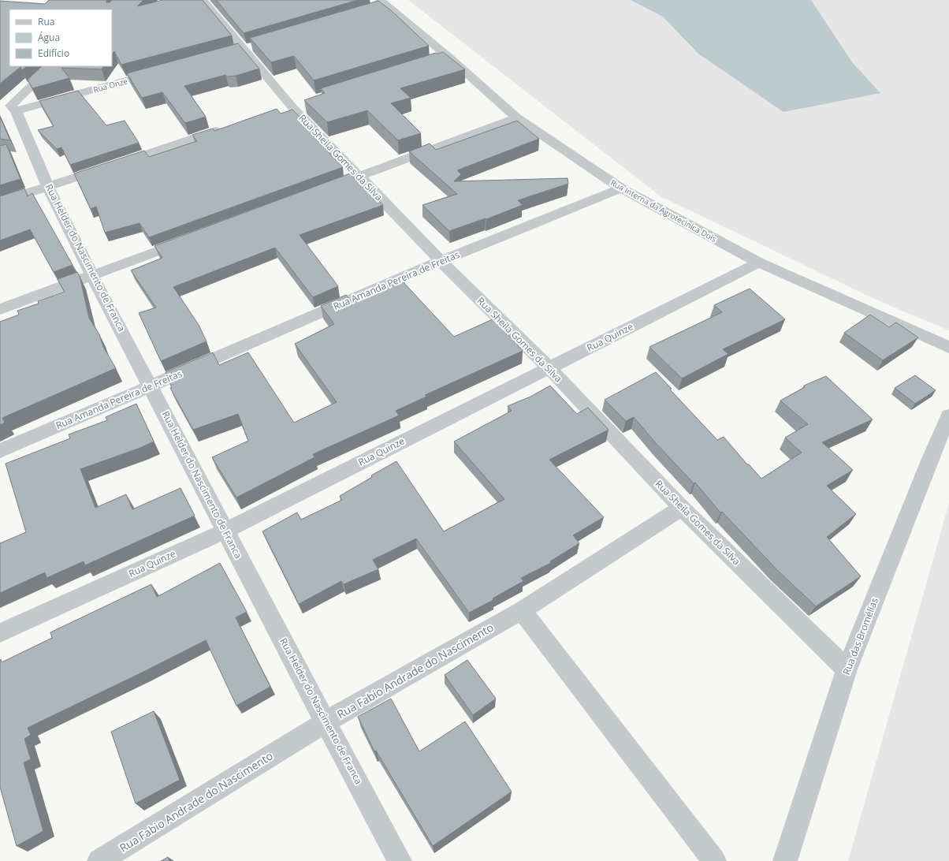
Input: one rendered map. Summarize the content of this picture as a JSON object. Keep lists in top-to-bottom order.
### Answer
{
  "streets": {
    "street": [
      "Rua Onze",
      "Rua Sheila Gomes da Silva",
      "Rua Interna da Agrotecinica Dois",
      "Rua Helder do Nascimento de Franca",
      "Rua Amanda Pereira de Freitas",
      "Rua Quinze",
      "Rua das Bromélias",
      "Rua Fabio Andrade do Nascimento"
    ]
  },
  "crossings": [
    ["Rua Onze", "Rua Helder do Nascimento de Franca"],
    ["Rua Sheila Gomes da Silva", "Rua Amanda Pereira de Freitas"],
    ["Rua Sheila Gomes da Silva", "Rua Quinze"],
    ["Rua Sheila Gomes da Silva", "Rua das Bromélias"],
    ["Rua Sheila Gomes da Silva", "Rua Fabio Andrade do Nascimento"],
    ["Rua Interna da Agrotecinica Dois", "Rua Amanda Pereira de Freitas"],
    ["Rua Interna da Agrotecinica Dois", "Rua Quinze"],
    ["Rua Helder do Nascimento de Franca", "Rua Amanda Pereira de Freitas"],
    ["Rua Helder do Nascimento de Franca", "Rua Quinze"],
    ["Rua Helder do Nascimento de Franca", "Rua Fabio Andrade do Nascimento"]
  ],
  "legend": ["Rua", "Água", "Edifício"]
}
